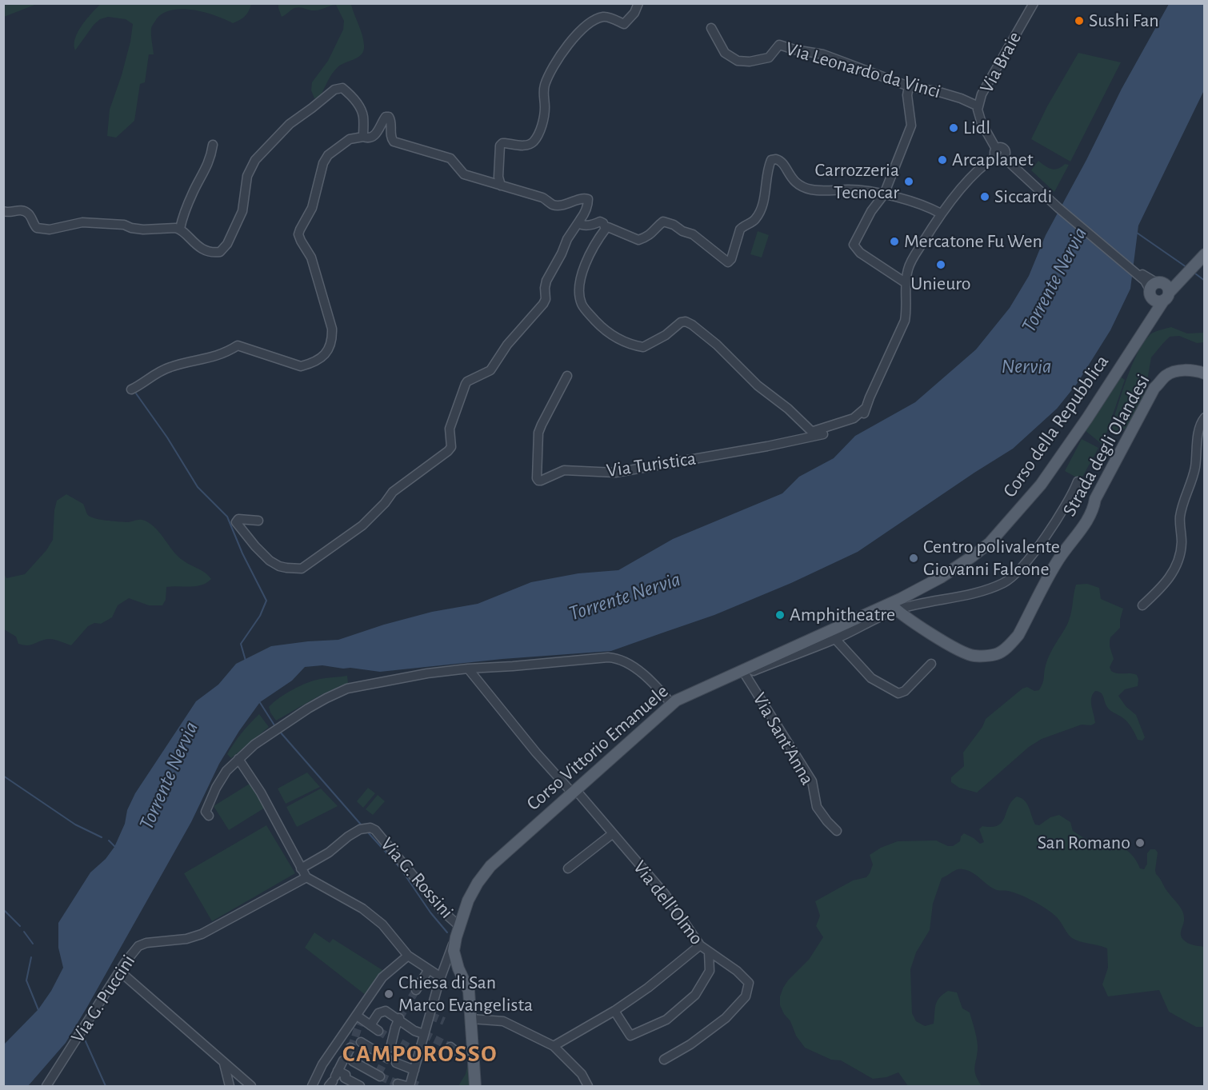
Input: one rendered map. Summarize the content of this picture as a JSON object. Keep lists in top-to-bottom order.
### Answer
{
  "streets": {
    "main road": ["Corso della Repubblica", "Strada degli Olandesi", "Corso Vittorio Emanuele"],
    "street": [
      "Via Braie",
      "Via Leonardo da Vinci",
      "Via Turistica",
      "Via Sant'Anna",
      "Via G. Rossini",
      "Via dell'Olmo",
      "Via G. Puccini"
    ]
  },
  "crossings": [
    ["Via Braie", "Via Leonardo da Vinci"],
    ["Via Braie", "Via Turistica"],
    ["Corso della Repubblica", "Strada degli Olandesi"],
    ["Corso della Repubblica", "Corso Vittorio Emanuele"],
    ["Strada degli Olandesi", "Corso Vittorio Emanuele"],
    ["Via Sant'Anna", "Corso Vittorio Emanuele"],
    ["Corso Vittorio Emanuele", "Via G. Rossini"],
    ["Corso Vittorio Emanuele", "Via dell'Olmo"]
  ],
  "districts": ["CAMPOROSSO"],
  "water": ["Torrente Nervia", "Nervia"],
  "places": [
    "Sushi Fan",
    "Lidl",
    "Arcaplanet",
    "Carrozzeria Tecnocar",
    "Siccardi",
    "Mercatone Fu Wen",
    "Unieuro",
    "Centro polivalente Giovanni Falcone",
    "Amphitheatre",
    "San Romano",
    "Chiesa di San Marco Evangelista"
  ]
}
